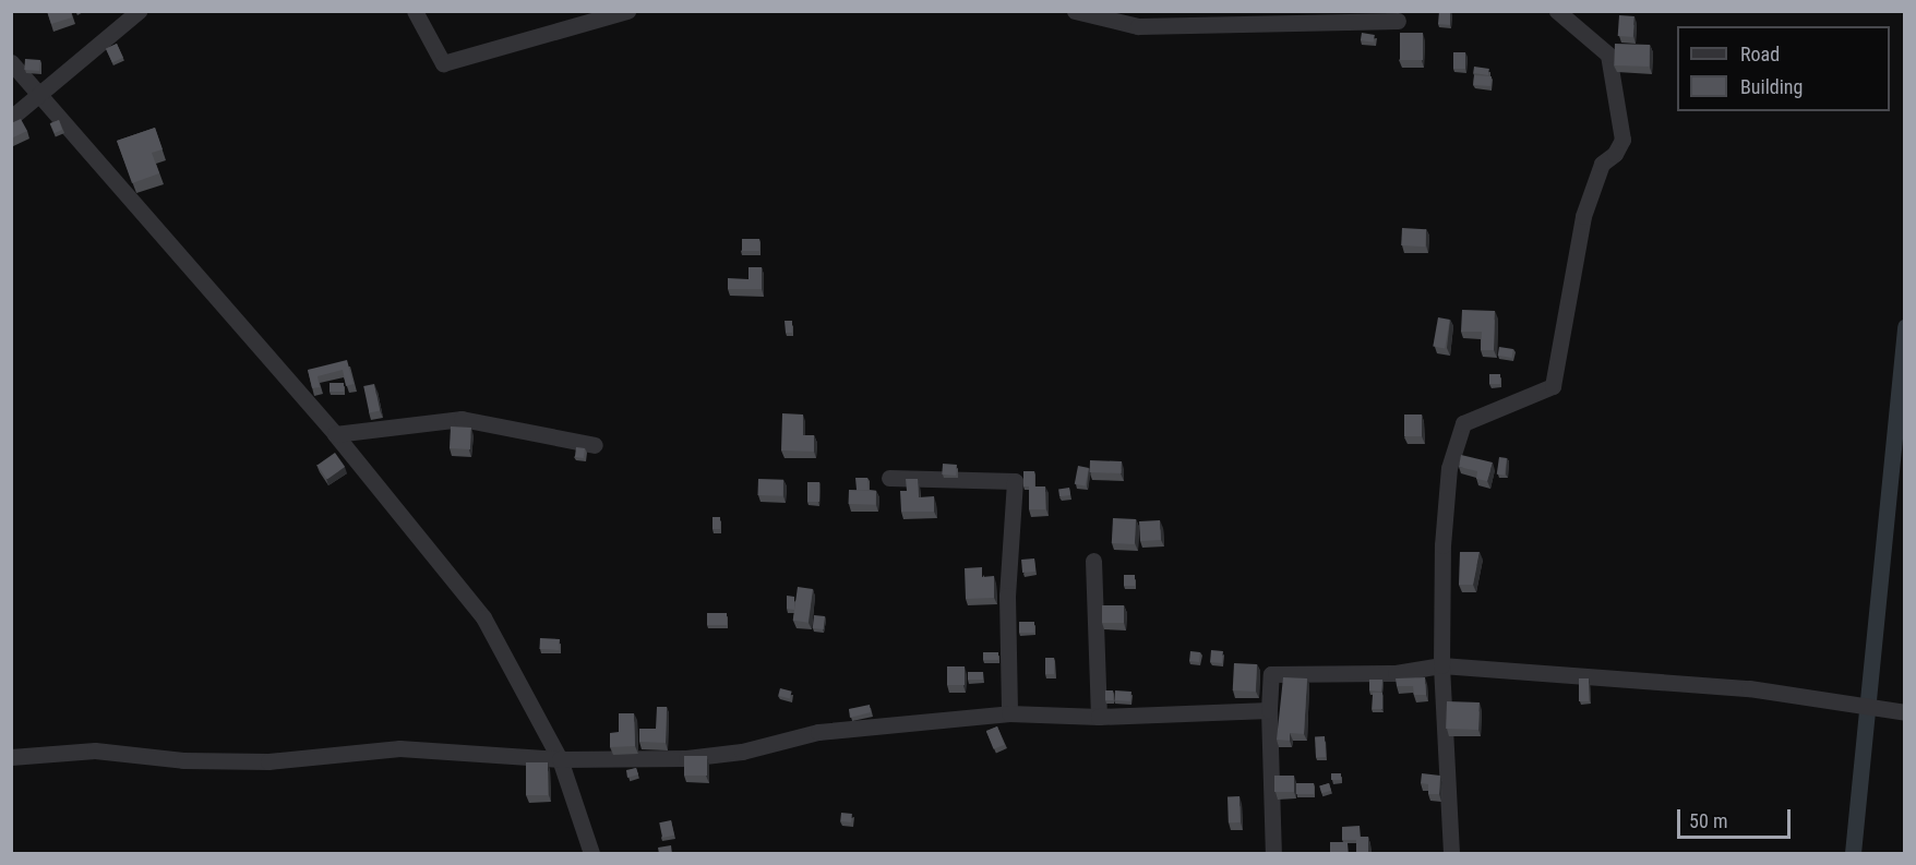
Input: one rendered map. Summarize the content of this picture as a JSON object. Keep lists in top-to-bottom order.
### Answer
{
  "legend": ["Road", "Building"],
  "scale_bar": "50 m"
}
